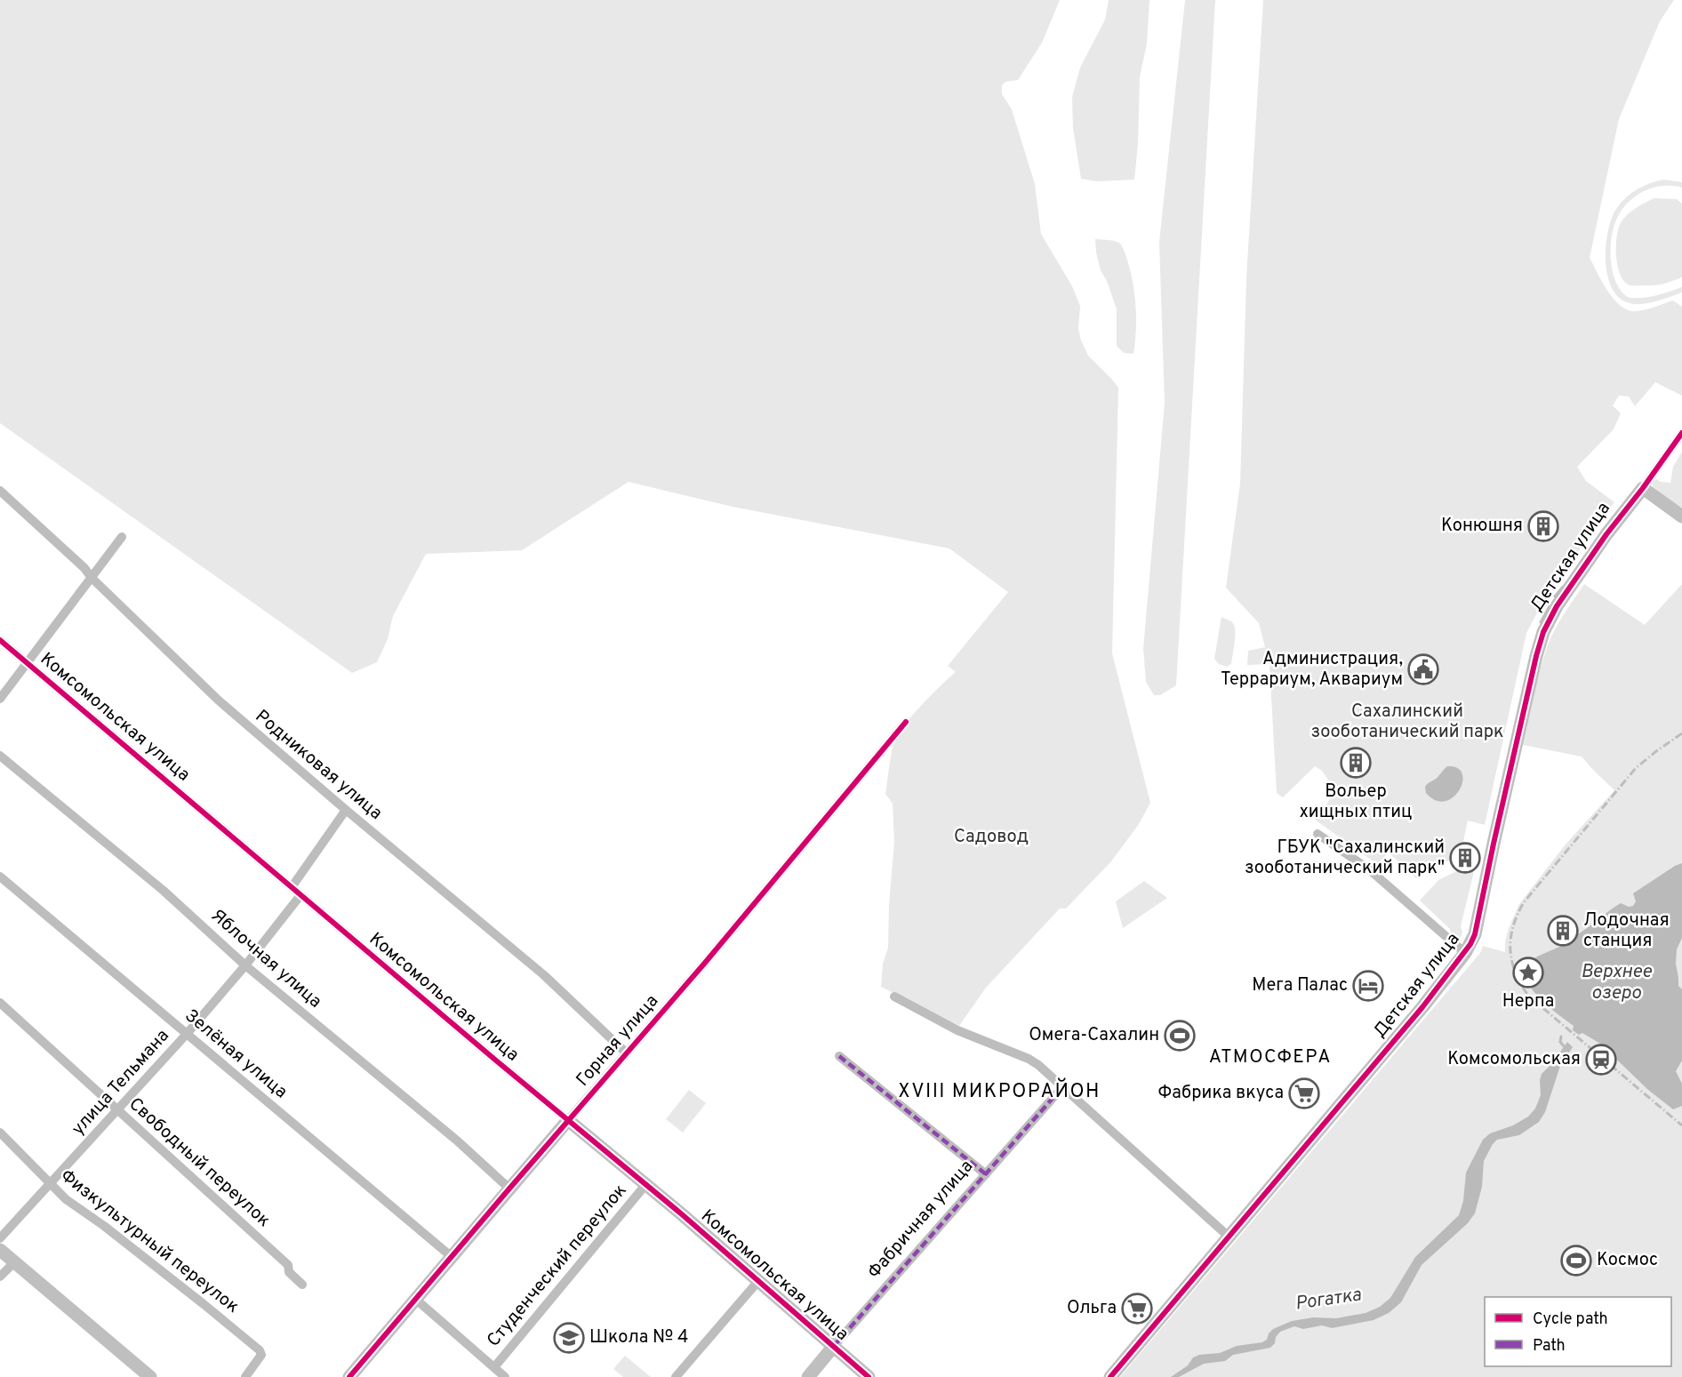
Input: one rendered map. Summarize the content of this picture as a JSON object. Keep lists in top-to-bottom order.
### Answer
{
  "streets": {
    "street": [
      "Детская улица",
      "Комсомольская улица",
      "Родниковая улица",
      "Яблочная улица",
      "Горная улица",
      "Зелёная улица",
      "улица Тельмана",
      "Свободный переулок",
      "Фабричная улица",
      "Физкультурный переулок",
      "Студенческий переулок"
    ]
  },
  "crossings": [
    ["Комсомольская улица", "Горная улица"],
    ["Комсомольская улица", "улица Тельмана"],
    ["Комсомольская улица", "Фабричная улица"],
    ["Комсомольская улица", "Студенческий переулок"],
    ["Родниковая улица", "Горная улица"],
    ["Яблочная улица", "Горная улица"],
    ["Яблочная улица", "улица Тельмана"],
    ["Горная улица", "Зелёная улица"],
    ["Зелёная улица", "улица Тельмана"],
    ["улица Тельмана", "Свободный переулок"],
    ["улица Тельмана", "Физкультурный переулок"]
  ],
  "districts": ["АТМОСФЕРА", "XVIII МИКРОРАЙОН"],
  "water": ["Верхнее озеро", "Рогатка"],
  "parks": ["Сахалинский зооботанический парк", "Садовод"],
  "places": {
    "building": [
      "Конюшня",
      "Вольер хищных птиц",
      "ГБУК \"Сахалинский зооботанический парк\"",
      "Лодочная станция"
    ],
    "public building": ["Администрация, Террариум, Аквариум"],
    "place": ["Нерпа"],
    "hotel": ["Мега Палас"],
    "sports": ["Омега-Сахалин", "Космос"],
    "station": ["Комсомольская"],
    "supermarket": ["Фабрика вкуса", "Ольга"],
    "school or university": ["Школа № 4"]
  },
  "legend": ["Cycle path", "Path"]
}
